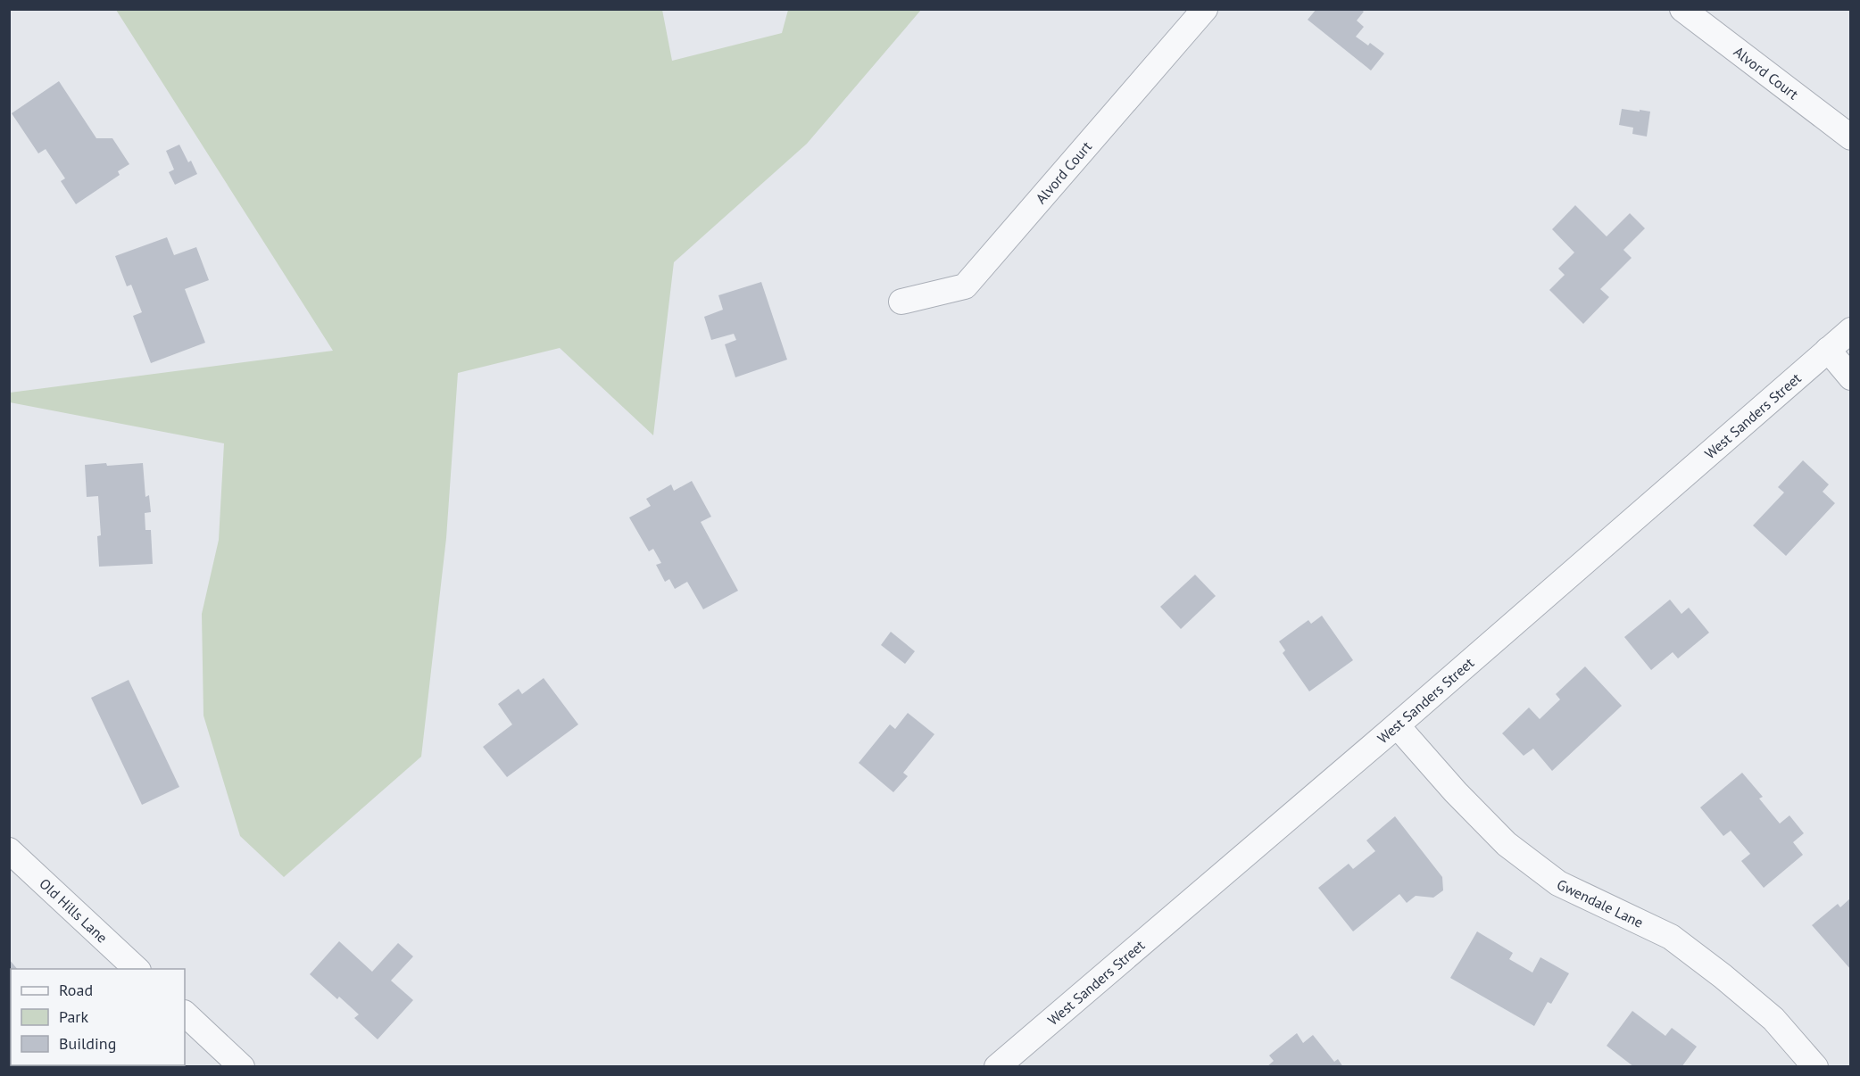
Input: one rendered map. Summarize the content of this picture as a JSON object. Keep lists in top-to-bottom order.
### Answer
{
  "streets": {
    "street": [
      "Alvord Court",
      "West Sanders Street",
      "Gwendale Lane",
      "Old Hills Lane"
    ]
  },
  "crossings": [
    ["West Sanders Street", "Gwendale Lane"]
  ],
  "legend": ["Road", "Park", "Building"]
}
